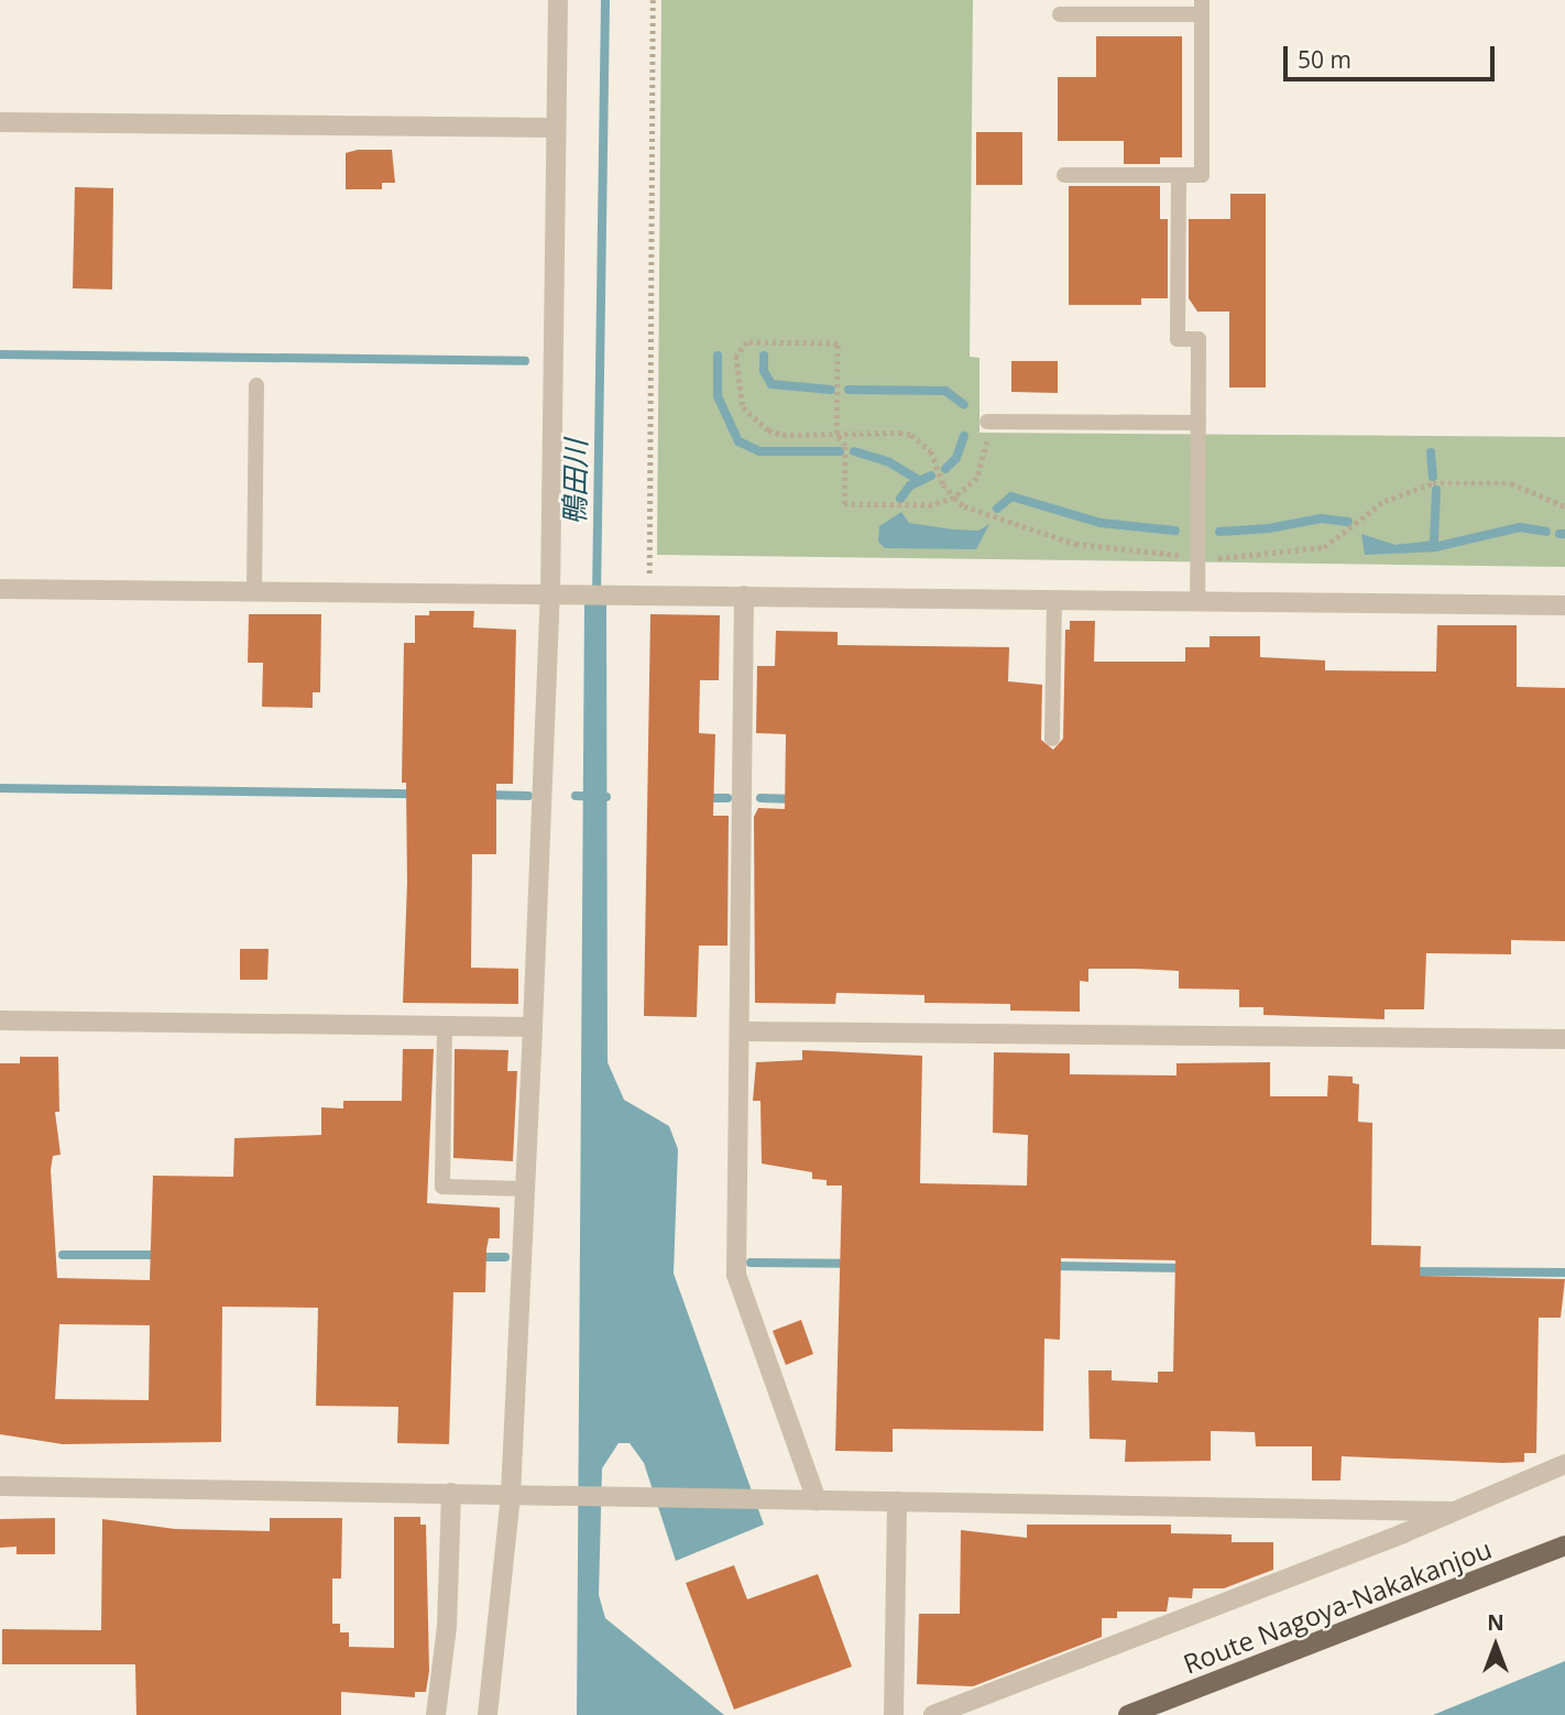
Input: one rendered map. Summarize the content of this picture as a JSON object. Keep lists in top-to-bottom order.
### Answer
{
  "streets": {
    "main road": ["Route Nagoya-Nakakanjou"]
  },
  "water": ["鴨田川"],
  "scale_bar": "50 m",
  "north": "top"
}
